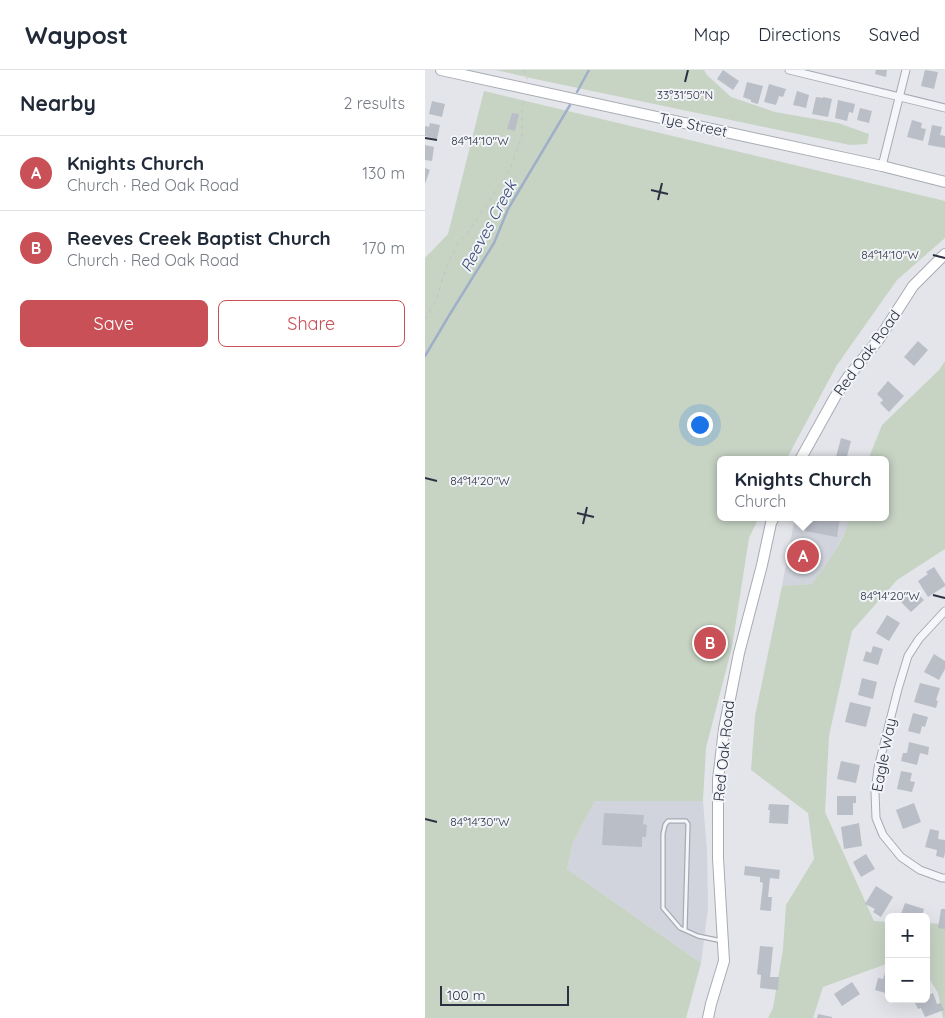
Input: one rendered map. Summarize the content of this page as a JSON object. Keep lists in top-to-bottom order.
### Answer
{
  "streets": {
    "street": ["Tye Street", "Red Oak Road", "Eagle Way"]
  },
  "water": ["Reeves Creek"],
  "scale_bar": "100 m",
  "page": {
    "header": "Waypost",
    "nav": ["Map", "Directions", "Saved"],
    "heading": ["Nearby", "2 results"],
    "list": [
      {
        "mark": "A",
        "name": "Knights Church",
        "note": "Church · Red Oak Road",
        "value": "130 m"
      },
      {
        "mark": "B",
        "name": "Reeves Creek Baptist Church",
        "note": "Church · Red Oak Road",
        "value": "170 m"
      }
    ],
    "buttons": ["Save", "Share"],
    "popup": ["Knights Church", "Church"],
    "pins": ["A", "B"],
    "map_buttons": ["+", "−"],
    "scale": "100 m"
  },
  "coordinates": [
    "33°31'50\"N",
    "84°14'10\"W",
    "84°14'20\"W",
    "84°14'30\"W"
  ]
}
